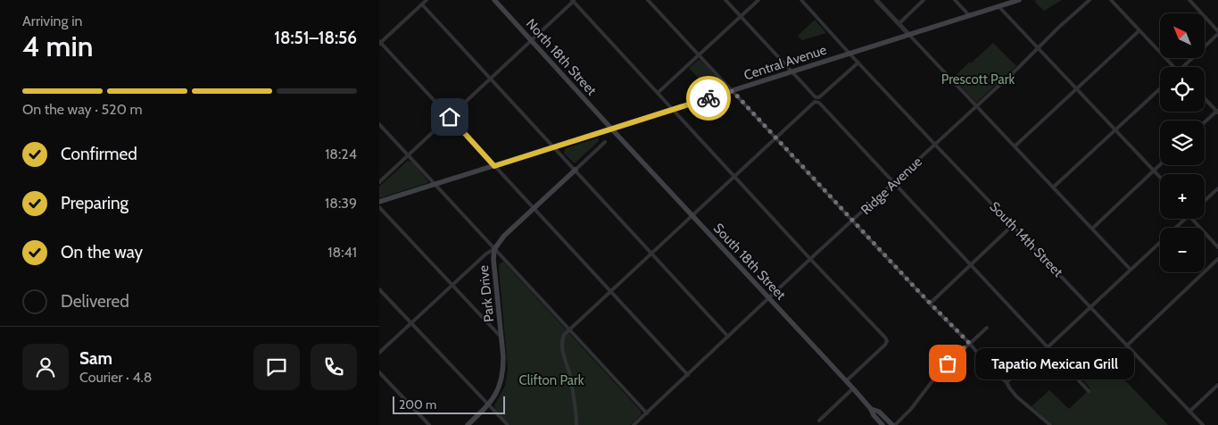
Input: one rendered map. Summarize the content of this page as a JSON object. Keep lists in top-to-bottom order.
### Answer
{
  "streets": {
    "main road": [
      "North 18th Street",
      "Central Avenue",
      "South 18th Street",
      "Park Drive"
    ],
    "street": ["Ridge Avenue", "South 14th Street"]
  },
  "crossings": [
    ["North 18th Street", "Central Avenue"],
    ["North 18th Street", "South 18th Street"],
    ["Central Avenue", "South 14th Street"],
    ["Central Avenue", "South 18th Street"],
    ["Ridge Avenue", "South 14th Street"],
    ["Ridge Avenue", "South 18th Street"]
  ],
  "parks": ["Prescott Park", "Clifton Park"],
  "places": ["Tapatio Mexican Grill"],
  "scale_bar": "200 m",
  "north": "top left",
  "page": {
    "heading": ["4 min", "Arriving in", "18:51–18:56"],
    "panel": ["Sam", "Courier · 4.8"],
    "map_buttons": ["+", "−"],
    "bar": "On the way · 520 m",
    "list": [
      ["Confirmed", "18:24"],
      ["Preparing", "18:39"],
      ["On the way", "18:41"],
      "Delivered"
    ],
    "bubble": "Tapatio Mexican Grill",
    "scale": "200 m"
  }
}
